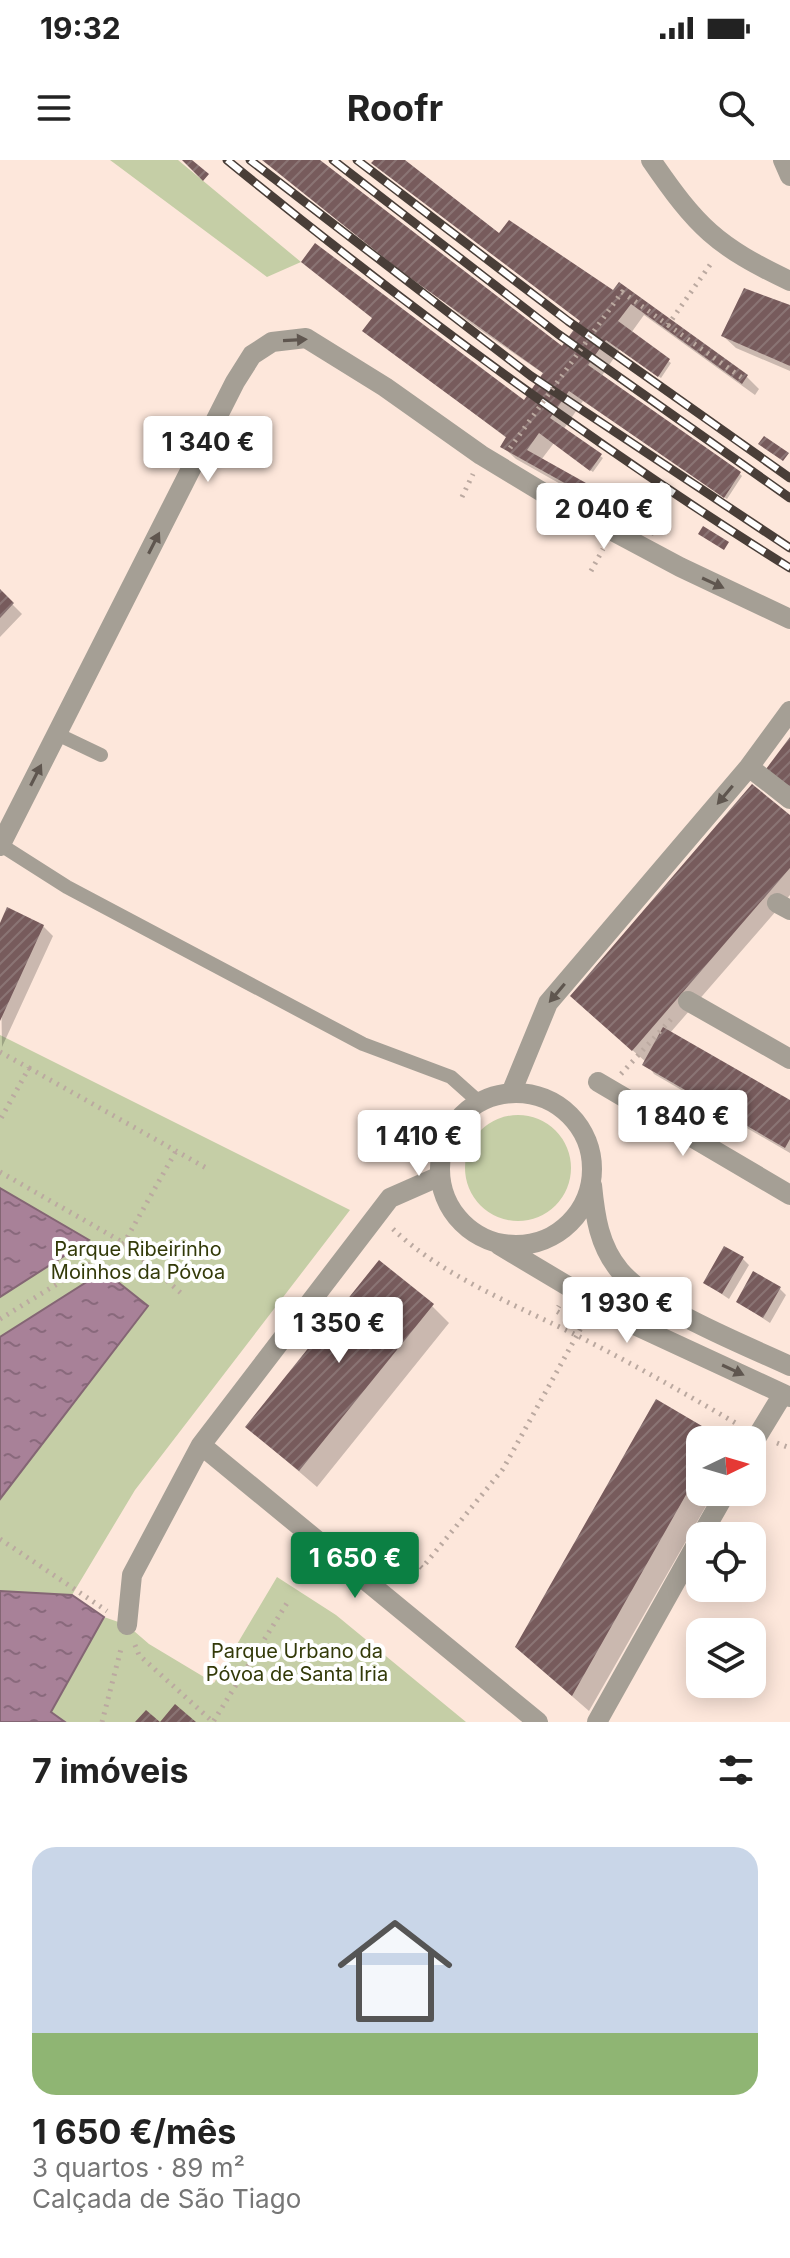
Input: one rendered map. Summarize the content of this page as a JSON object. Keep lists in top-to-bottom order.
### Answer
{
  "parks": ["Parque Ribeirinho Moinhos da Póvoa", "Parque Urbano da Póvoa de Santa Iria"],
  "north": "right",
  "page": {
    "status": "19:32",
    "header": "Roofr",
    "price": [
      "1 340 €",
      "2 040 €",
      "1 840 €",
      "1 410 €",
      "1 930 €",
      "1 350 €",
      "1 650 €"
    ],
    "heading": "7 imóveis",
    "list": [
      {
        "name": "1 650 €/mês",
        "note": "3 quartos · 89 m² · Calçada de São Tiago"
      }
    ]
  }
}
